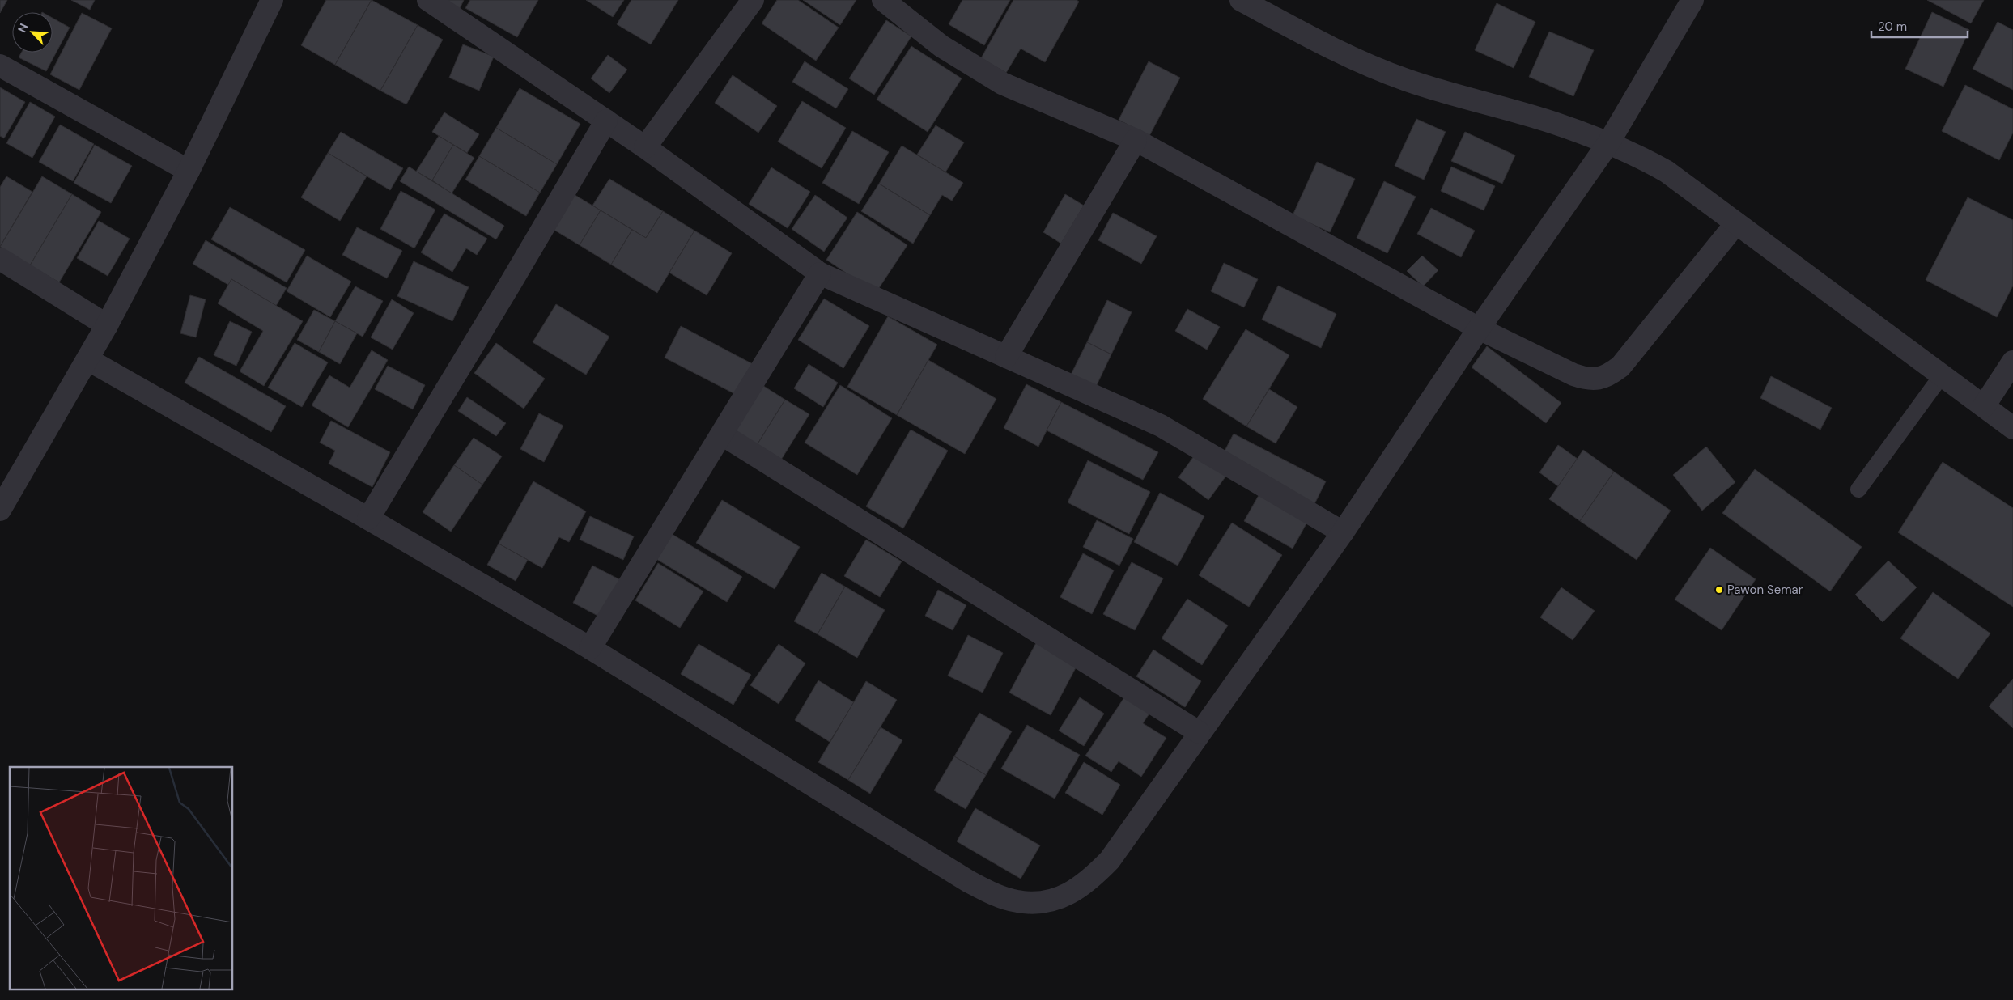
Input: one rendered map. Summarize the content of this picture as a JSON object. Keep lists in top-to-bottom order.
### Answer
{
  "places": ["Pawon Semar"],
  "scale_bar": "20 m",
  "north": "top left"
}
